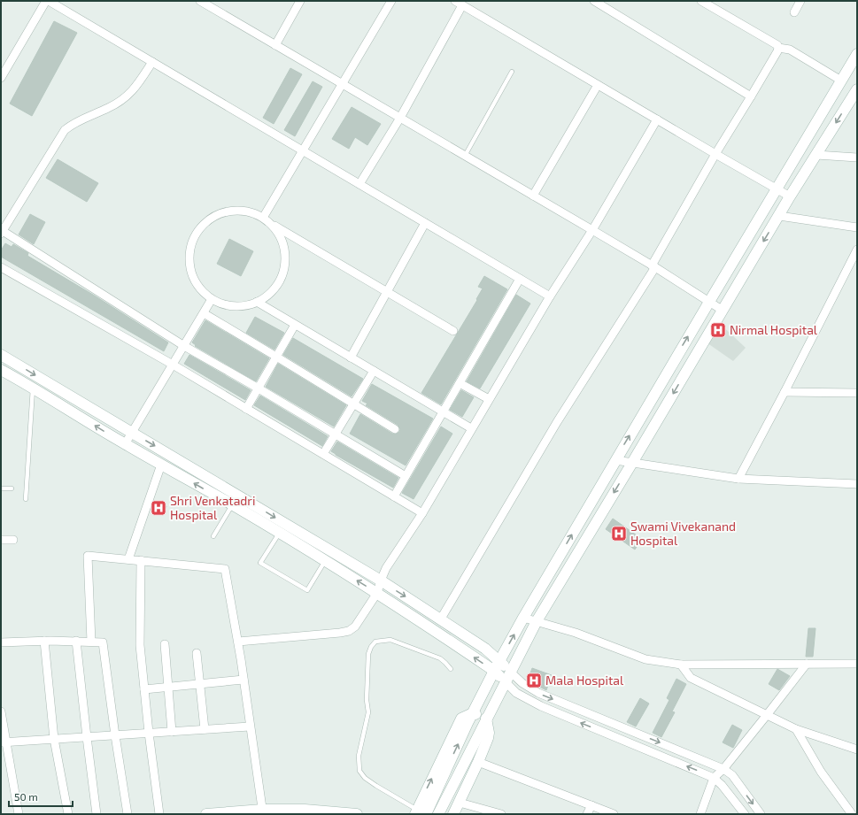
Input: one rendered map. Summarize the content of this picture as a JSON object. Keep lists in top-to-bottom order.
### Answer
{
  "places": {
    "hospital": [
      "Nirmal Hospital",
      "Shri Venkatadri Hospital",
      "Swami Vivekanand Hospital",
      "Mala Hospital"
    ]
  },
  "scale_bar": "50 m"
}
